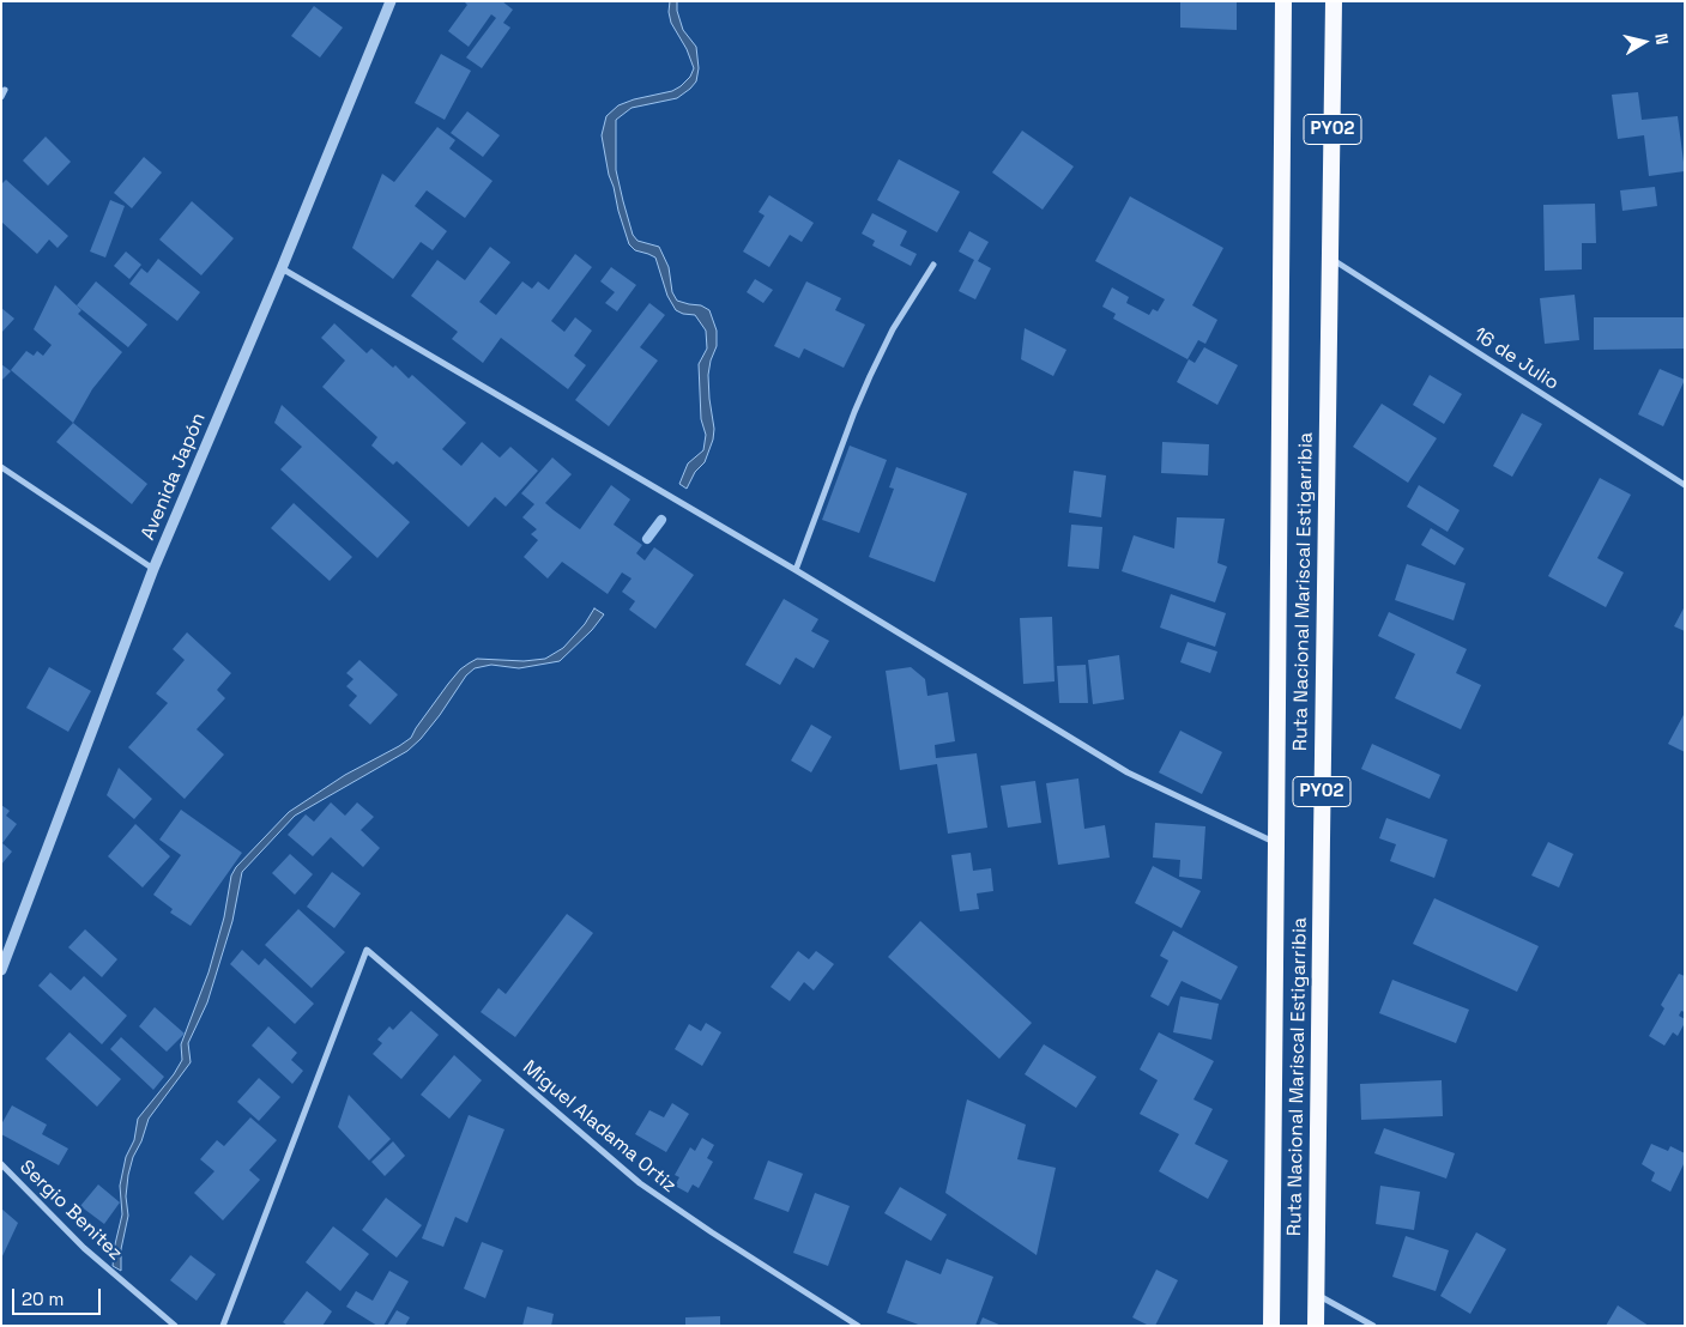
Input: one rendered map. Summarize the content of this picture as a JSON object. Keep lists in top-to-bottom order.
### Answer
{
  "streets": {
    "highway": ["PY02", "Ruta Nacional Mariscal Estigarribia"],
    "street": [
      "16 de Julio",
      "Avenida Japón",
      "Miguel Aladama Ortiz",
      "Sergio Benitez"
    ]
  },
  "crossings": [
    ["16 de Julio", "Ruta Nacional Mariscal Estigarribia"]
  ],
  "scale_bar": "20 m",
  "north": "right"
}
